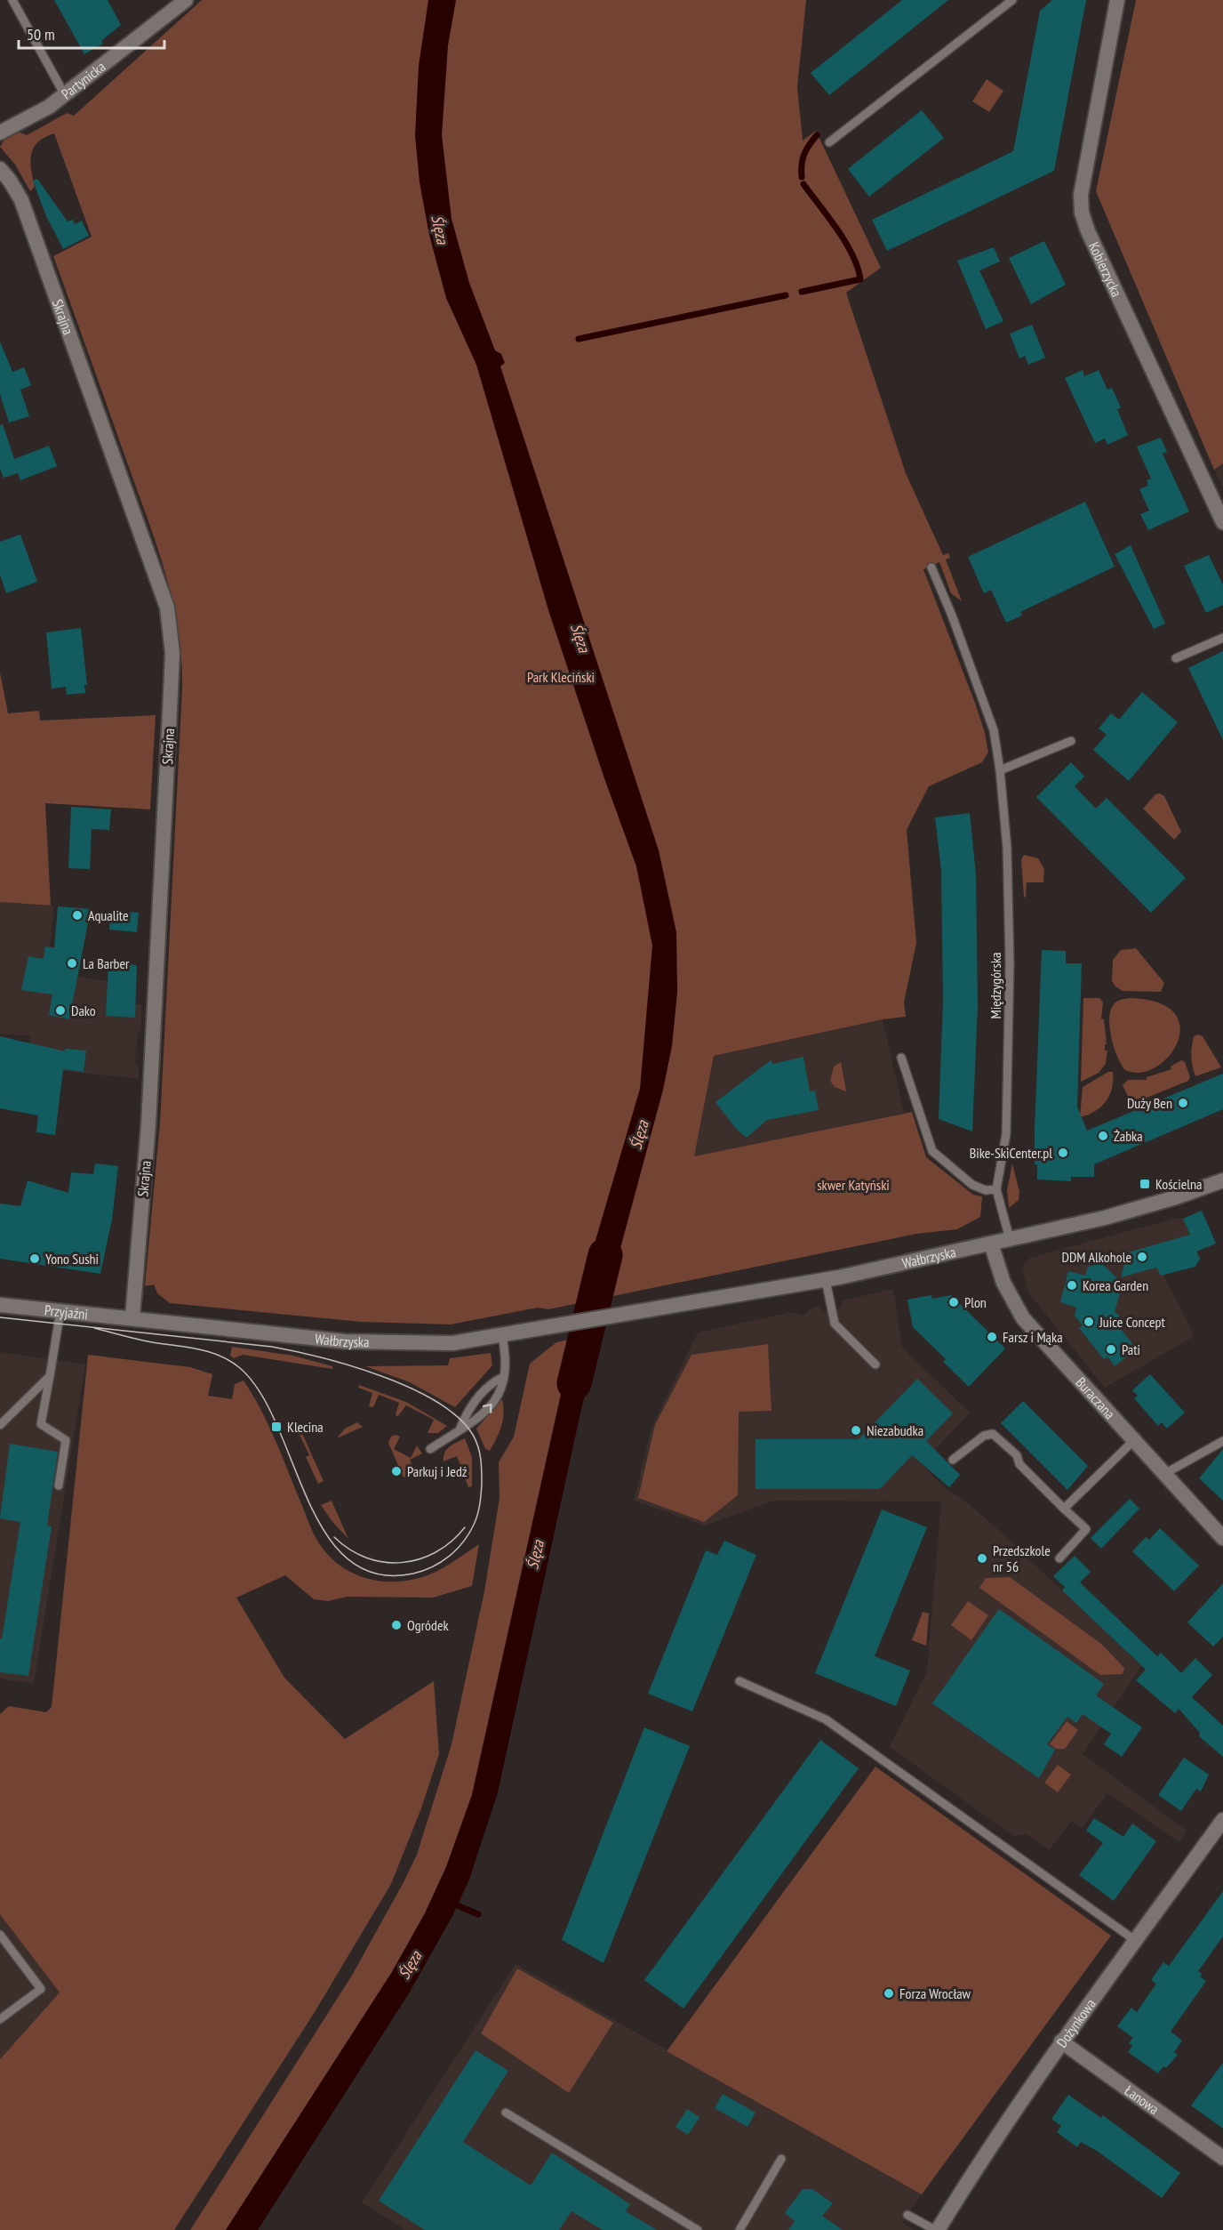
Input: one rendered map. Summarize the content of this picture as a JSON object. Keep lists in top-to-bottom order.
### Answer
{
  "streets": {
    "street": [
      "Partynicka",
      "Kobierzycka",
      "Skrajna",
      "Wałbrzyska",
      "Przyjaźni",
      "Buraczana",
      "Dożynkowa",
      "Łanowa"
    ],
    "lane": ["Międzygórska"]
  },
  "crossings": [
    ["Skrajna", "Wałbrzyska"],
    ["Skrajna", "Przyjaźni"],
    ["Międzygórska", "Wałbrzyska"],
    ["Wałbrzyska", "Przyjaźni"],
    ["Wałbrzyska", "Buraczana"],
    ["Dożynkowa", "Łanowa"]
  ],
  "water": ["Ślęza"],
  "parks": ["Park Kleciński", "skwer Katyński"],
  "places": {
    "other": [
      "Aqualite",
      "La Barber",
      "Dako",
      "Duży Ben",
      "Żabka",
      "Bike-SkiCenter.pl",
      "DDM Alkohole",
      "Yono Sushi",
      "Korea Garden",
      "Plon",
      "Juice Concept",
      "Farsz i Mąka",
      "Pati",
      "Niezabudka",
      "Parkuj i Jedź",
      "Przedszkole nr 56",
      "Ogródek",
      "Forza Wrocław"
    ],
    "transit": ["Kościelna", "Klecina"]
  },
  "scale_bar": "50 m"
}
